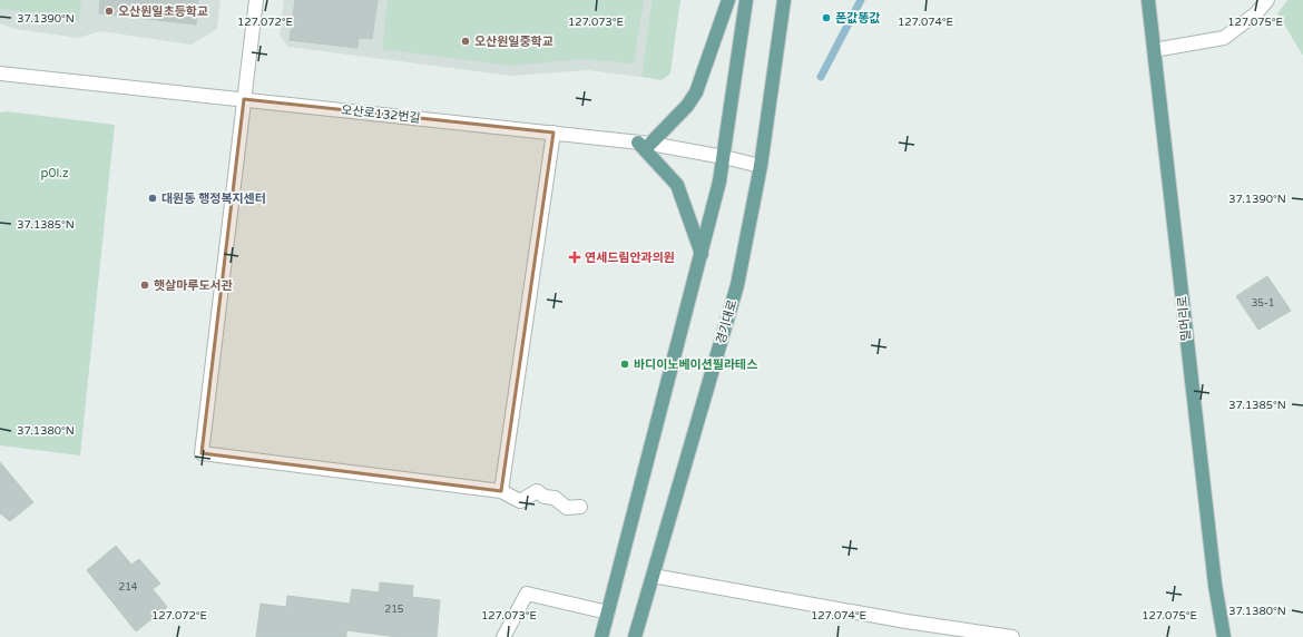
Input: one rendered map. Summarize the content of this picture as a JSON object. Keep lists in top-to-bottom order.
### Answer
{
  "streets": {
    "main road": ["밀머리로", "경기대로"],
    "street": ["오산로132번길"]
  },
  "crossings": [
    ["오산로132번길", "경기대로"]
  ],
  "parks": ["p0l.z"],
  "places": {
    "other": [
      "오산원일초등학교",
      "폰값똥값",
      "오산원일중학교",
      "대원동 행정복지센터",
      "햇살마루도서관",
      "바디이노베이션필라테스"
    ],
    "health": ["연세드림안과의원"]
  },
  "house_numbers": ["35-1", "214", "215"],
  "coordinates": [
    "37.1390°N",
    "127.072°E",
    "127.073°E",
    "127.074°E",
    "127.075°E",
    "37.1385°N",
    "37.1380°N"
  ]
}
